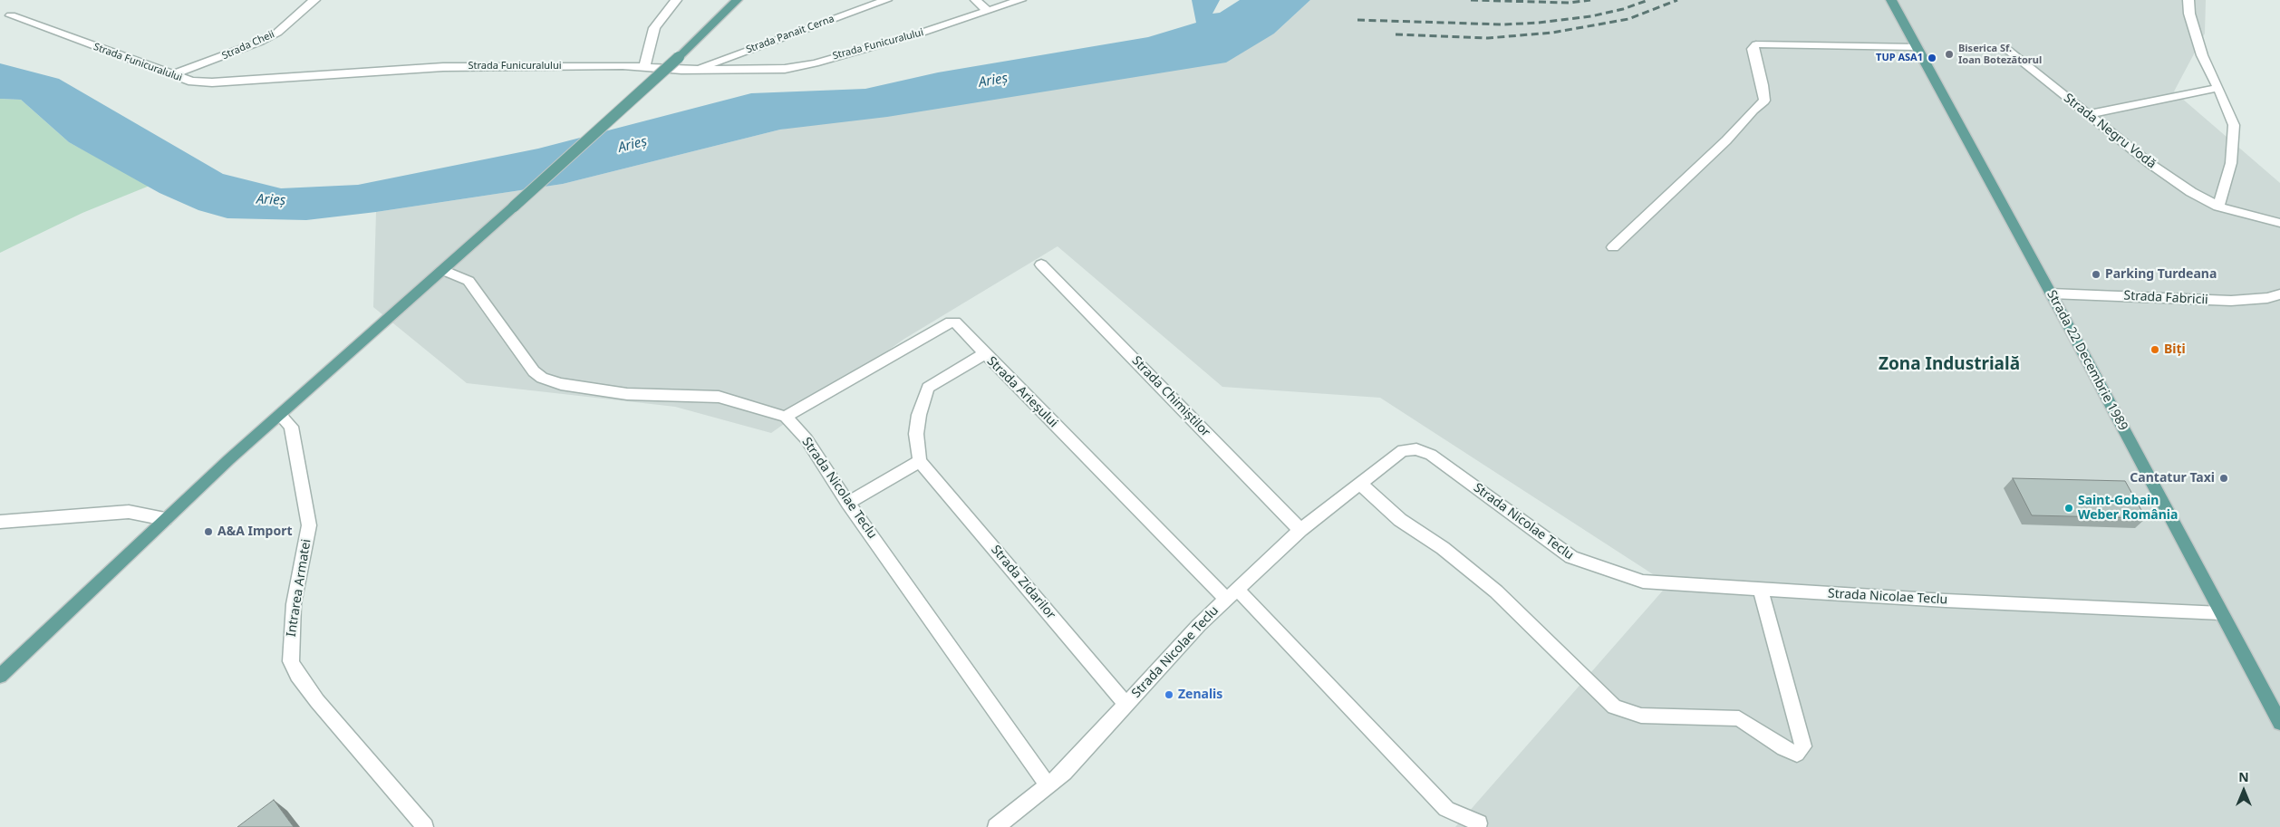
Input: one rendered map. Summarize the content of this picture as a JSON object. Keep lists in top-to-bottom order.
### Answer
{
  "streets": {
    "main road": ["Strada 22 Decembrie 1989"],
    "street": [
      "Strada Panait Cerna",
      "Strada Funicuralului",
      "Strada Cheii",
      "Strada Negru Vodă",
      "Strada Fabricii",
      "Strada Arieșului",
      "Strada Chimiștilor",
      "Strada Nicolae Teclu",
      "Strada Zidarilor",
      "Intrarea Armatei"
    ]
  },
  "crossings": [
    ["Strada Panait Cerna", "Strada Funicuralului"],
    ["Strada Funicuralului", "Strada Cheii"],
    ["Strada Fabricii", "Strada 22 Decembrie 1989"],
    ["Strada 22 Decembrie 1989", "Strada Nicolae Teclu"],
    ["Strada Arieșului", "Strada Nicolae Teclu"],
    ["Strada Chimiștilor", "Strada Nicolae Teclu"],
    ["Strada Nicolae Teclu", "Strada Zidarilor"]
  ],
  "districts": ["Zona Industrială"],
  "water": ["Arieș"],
  "places": [
    "Biserica Sf. Ioan Botezătorul",
    "TUP ASA1",
    "Parking Turdeana",
    "Biți",
    "Cantatur Taxi",
    "Saint-Gobain Weber România",
    "A&A Import",
    "Zenalis"
  ],
  "north": "top"
}
